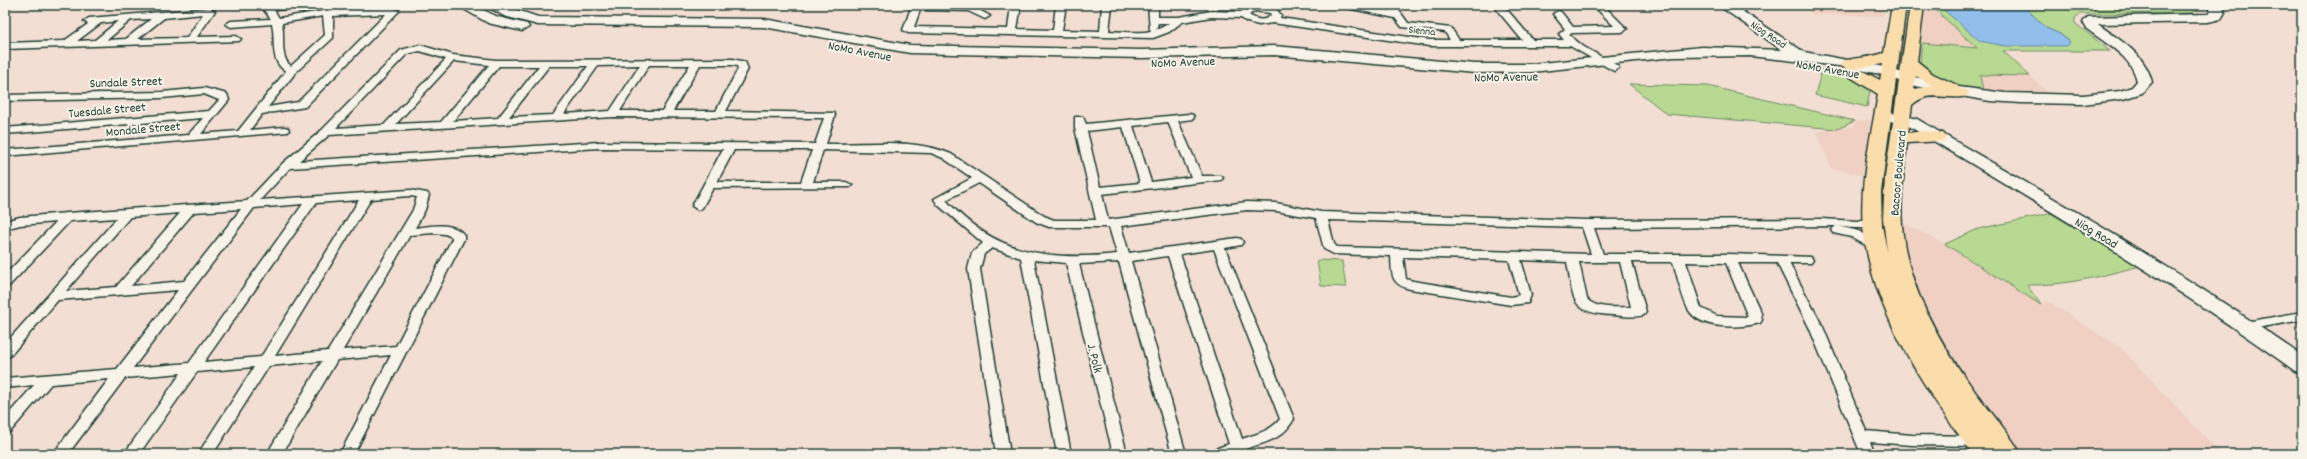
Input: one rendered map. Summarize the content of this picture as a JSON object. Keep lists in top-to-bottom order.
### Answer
{
  "streets": {
    "main road": ["Niog Road", "NoMo Avenue", "Bacoor Boulevard"],
    "street": [
      "Sienna",
      "Sundale Street",
      "Tuesdale Street",
      "Mondale Street",
      "J. Polk"
    ]
  },
  "crossings": [
    ["Niog Road", "NoMo Avenue"],
    ["Sundale Street", "Tuesdale Street"]
  ]
}
